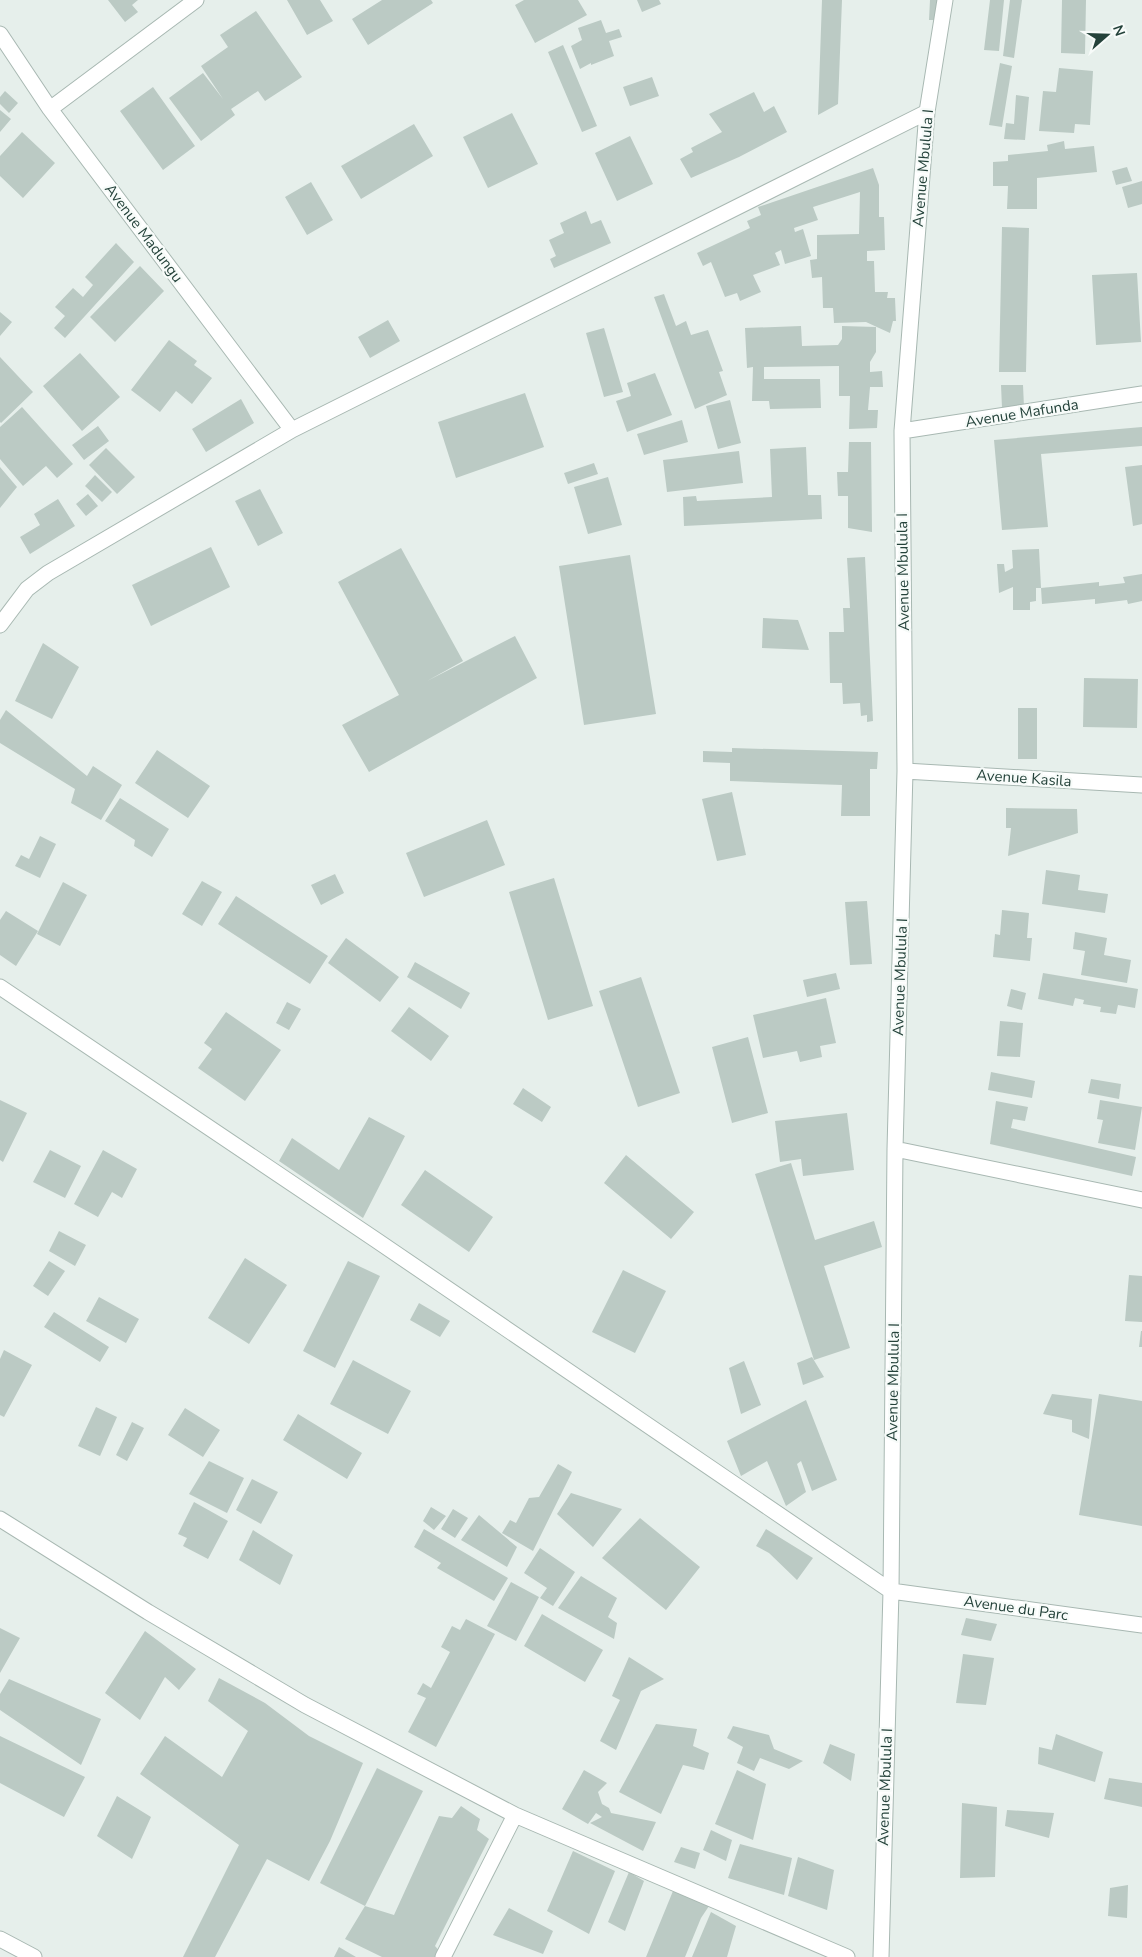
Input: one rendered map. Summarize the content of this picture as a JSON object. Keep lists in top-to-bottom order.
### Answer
{
  "streets": {
    "street": [
      "Avenue Mbulula I",
      "Avenue Madungu",
      "Avenue Mafunda",
      "Avenue Kasila",
      "Avenue du Parc"
    ]
  },
  "crossings": [
    ["Avenue Mbulula I", "Avenue Mafunda"],
    ["Avenue Mbulula I", "Avenue Kasila"],
    ["Avenue Mbulula I", "Avenue du Parc"]
  ],
  "north": "right"
}
